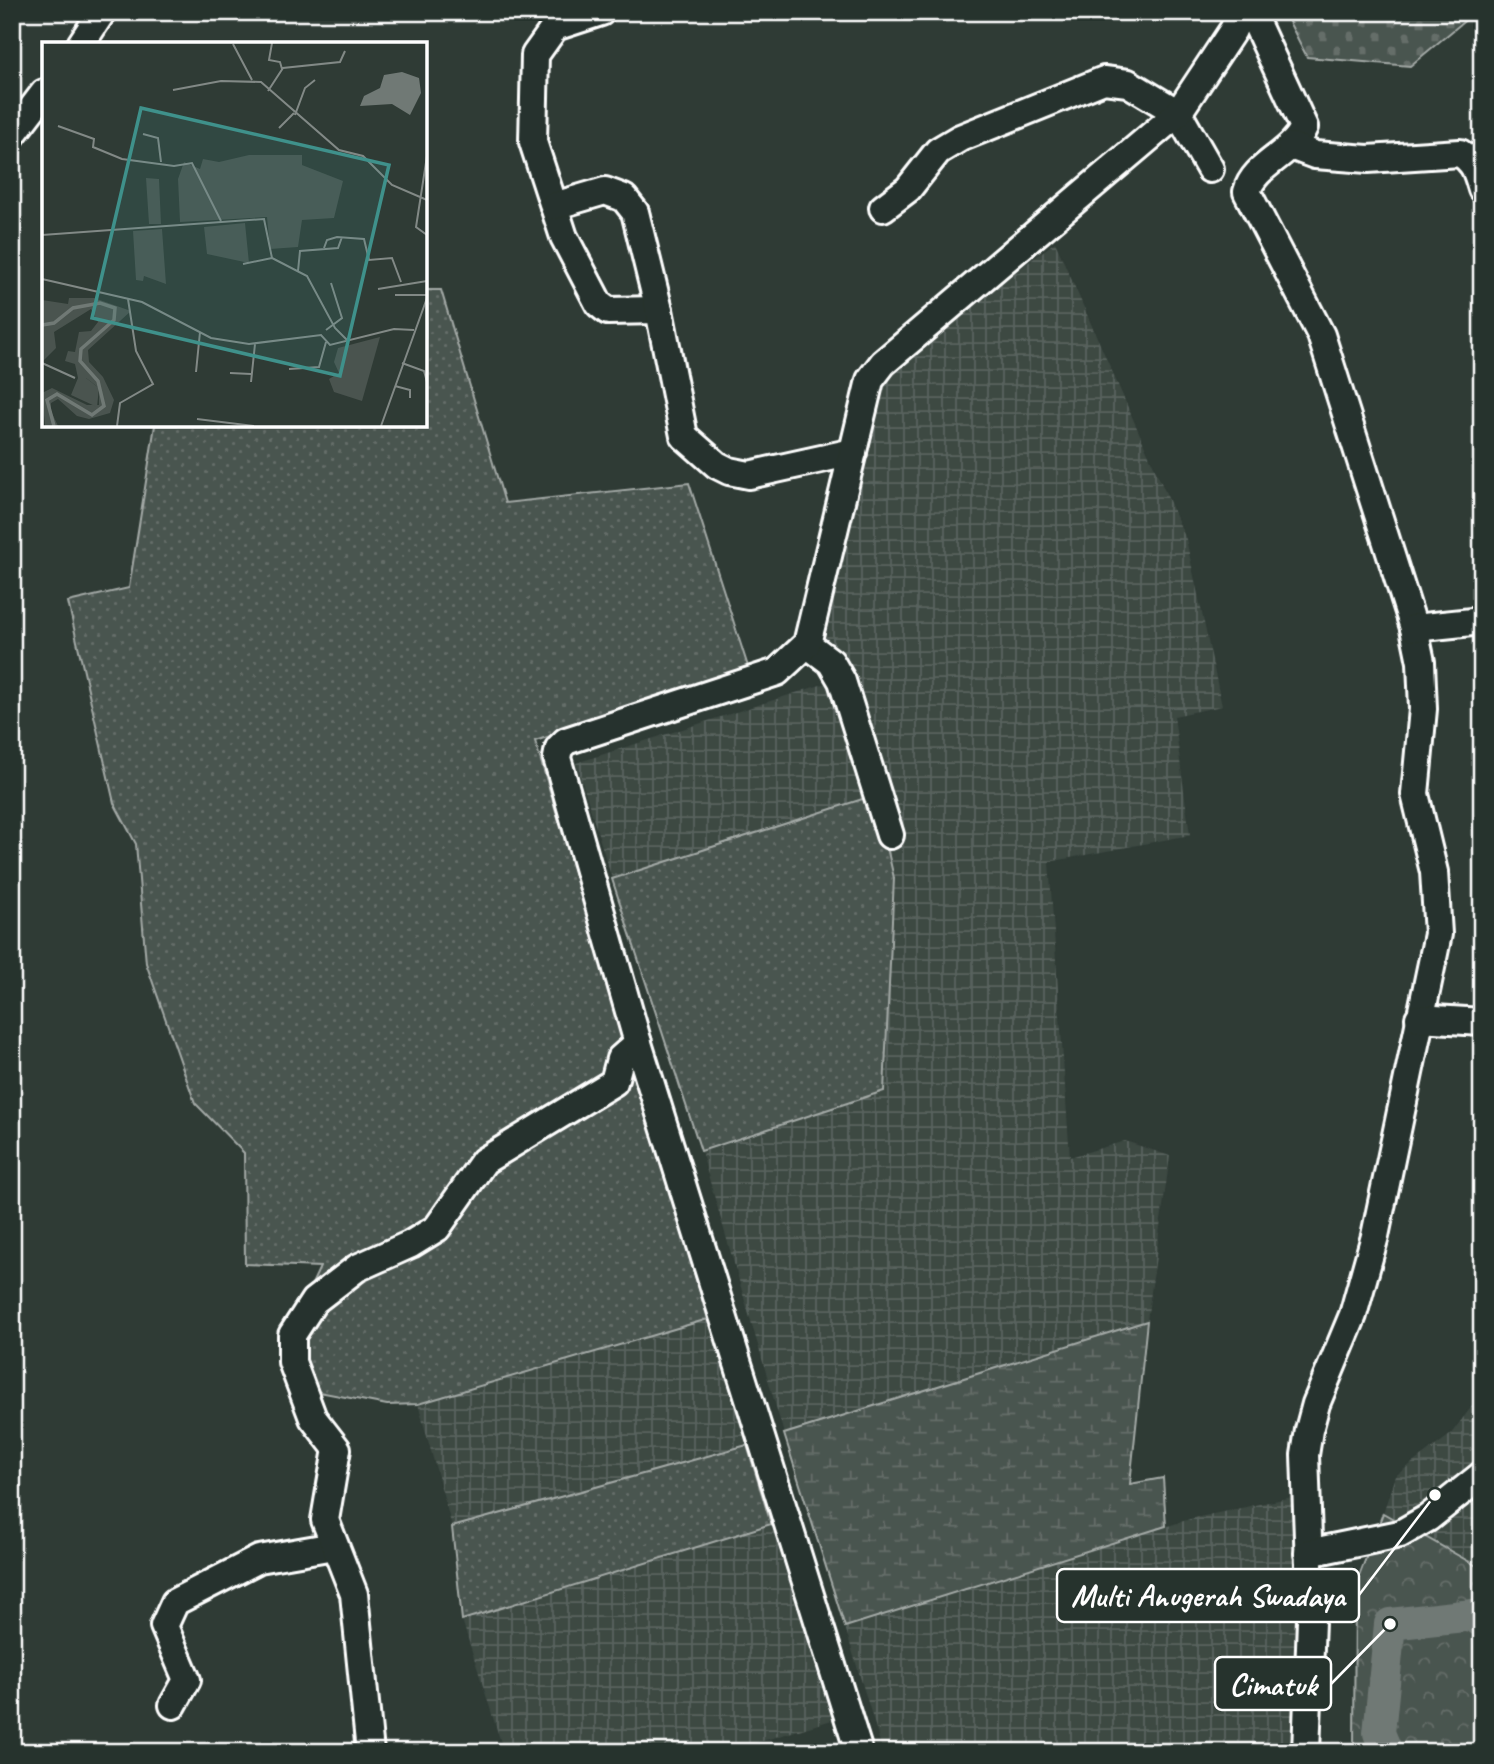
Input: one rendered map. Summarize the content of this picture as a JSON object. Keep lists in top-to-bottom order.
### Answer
{
  "places": ["Multi Anugerah Swadaya", "Cimatuk"]
}
